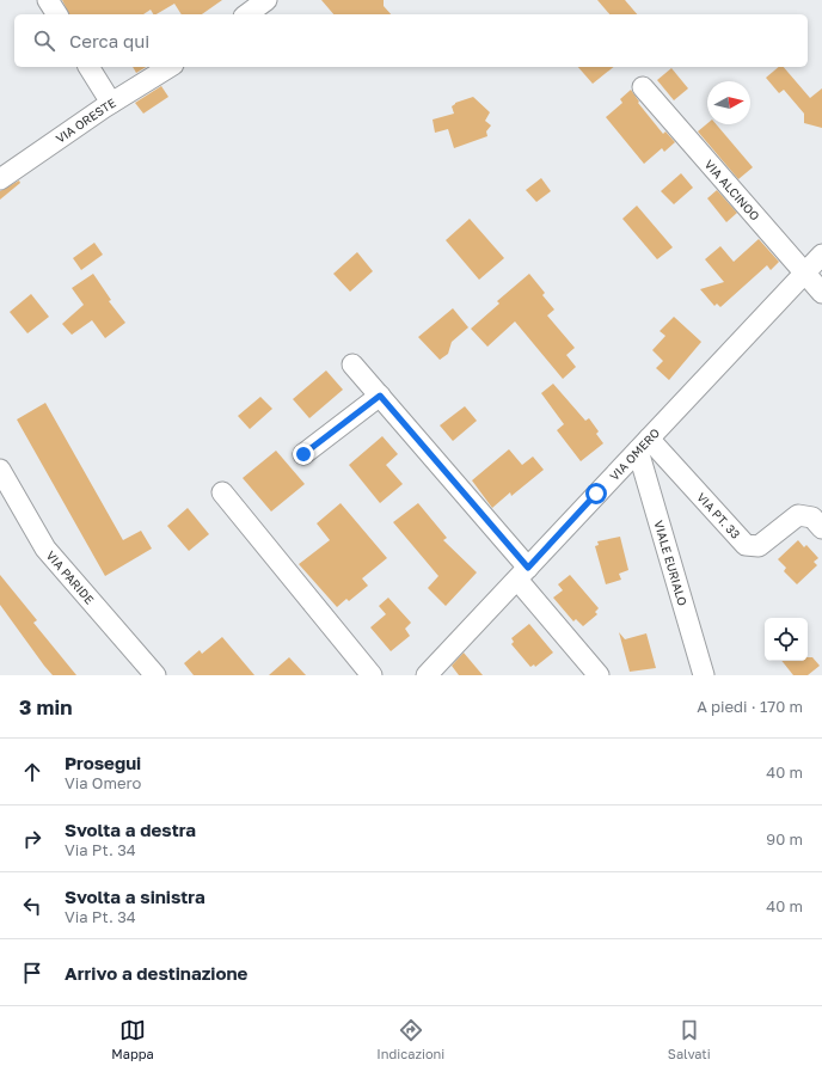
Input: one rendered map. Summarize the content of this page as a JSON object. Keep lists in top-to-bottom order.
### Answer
{
  "streets": {
    "street": [
      "VIA ORESTE",
      "VIA ALCINOO",
      "VIA OMERO",
      "VIA PT. 33",
      "VIALE EURIALO",
      "VIA PARIDE"
    ]
  },
  "crossings": [
    ["VIA ALCINOO", "VIA OMERO"],
    ["VIA OMERO", "VIA PT. 33"],
    ["VIA OMERO", "VIALE EURIALO"],
    ["VIA PT. 33", "VIALE EURIALO"]
  ],
  "north": "right",
  "page": {
    "search": "Cerca qui",
    "heading": ["3 min", "A piedi · 170 m"],
    "list": [
      ["Prosegui", "Via Omero", "40 m"],
      ["Svolta a destra", "Via Pt. 34", "90 m"],
      ["Svolta a sinistra", "Via Pt. 34", "40 m"],
      "Arrivo a destinazione"
    ],
    "nav": ["Mappa", "Indicazioni", "Salvati"]
  }
}
